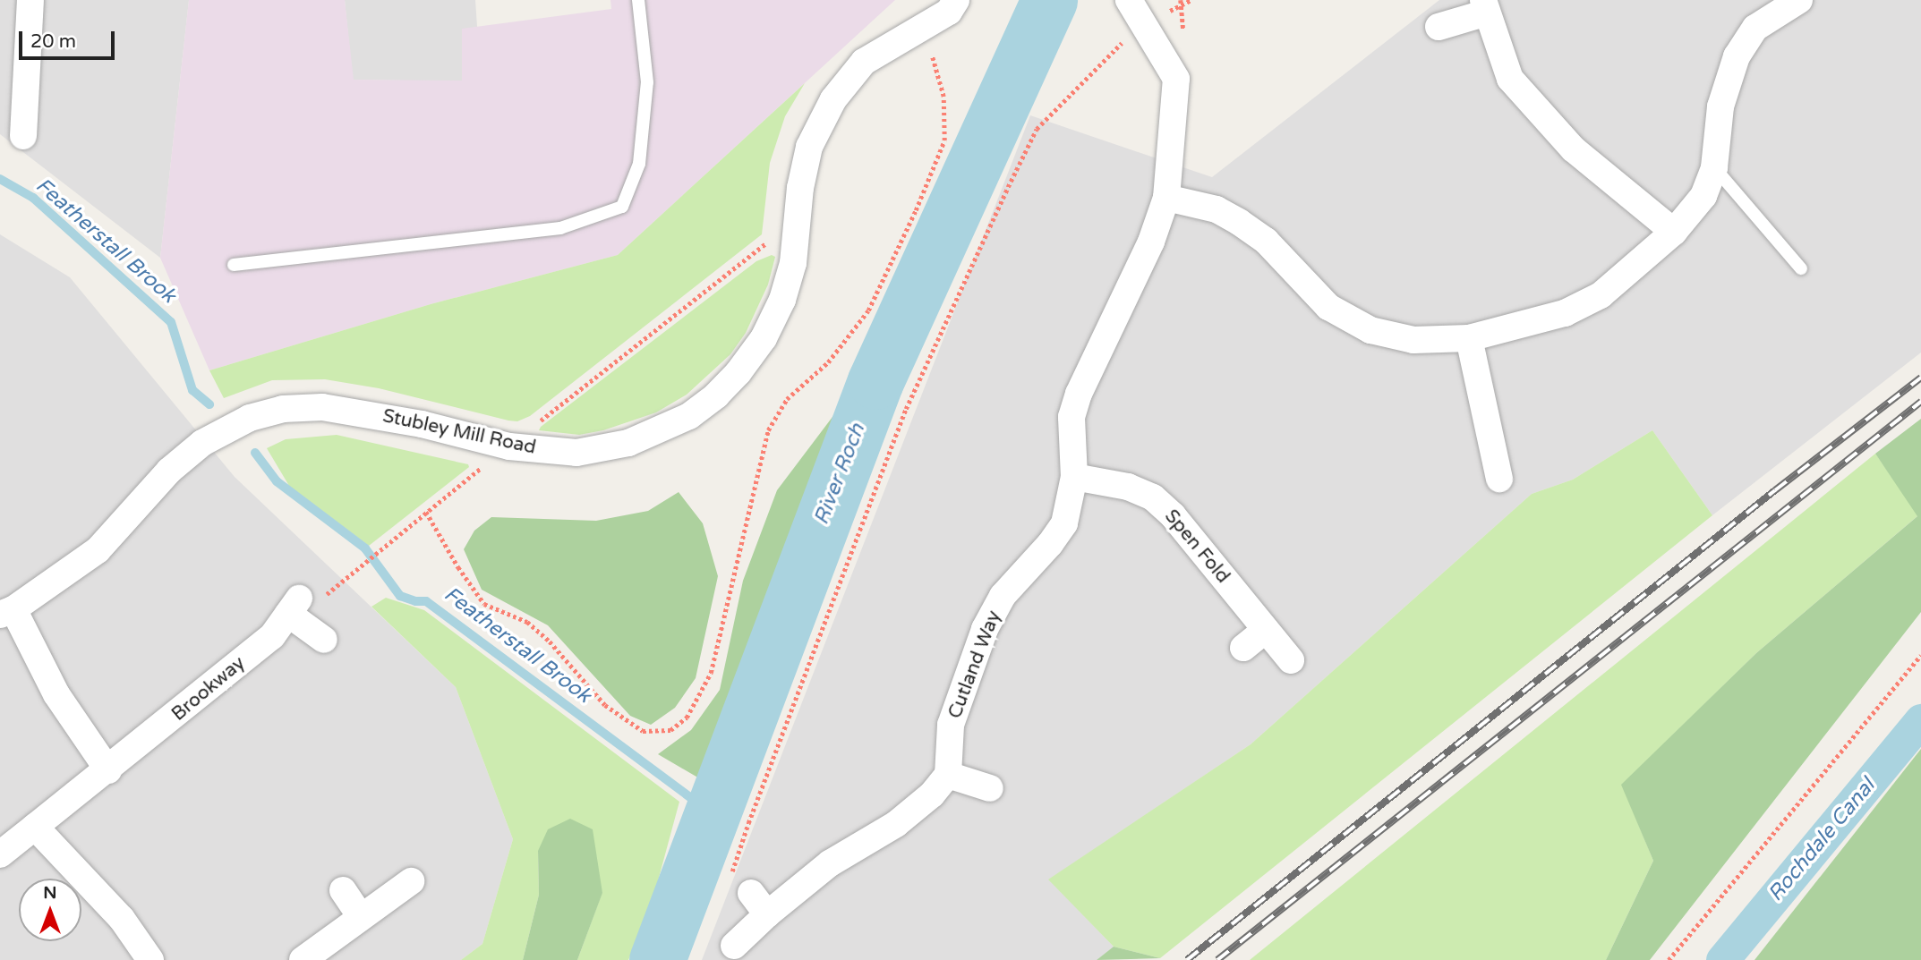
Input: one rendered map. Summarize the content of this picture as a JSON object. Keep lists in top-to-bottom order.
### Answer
{
  "streets": {
    "street": [
      "Stubley Mill Road",
      "Spen Fold",
      "Cutland Way",
      "Brookway"
    ]
  },
  "crossings": [
    ["Spen Fold", "Cutland Way"]
  ],
  "water": ["Featherstall Brook", "River Roch", "Rochdale Canal"],
  "scale_bar": "20 m",
  "north": "top"
}
